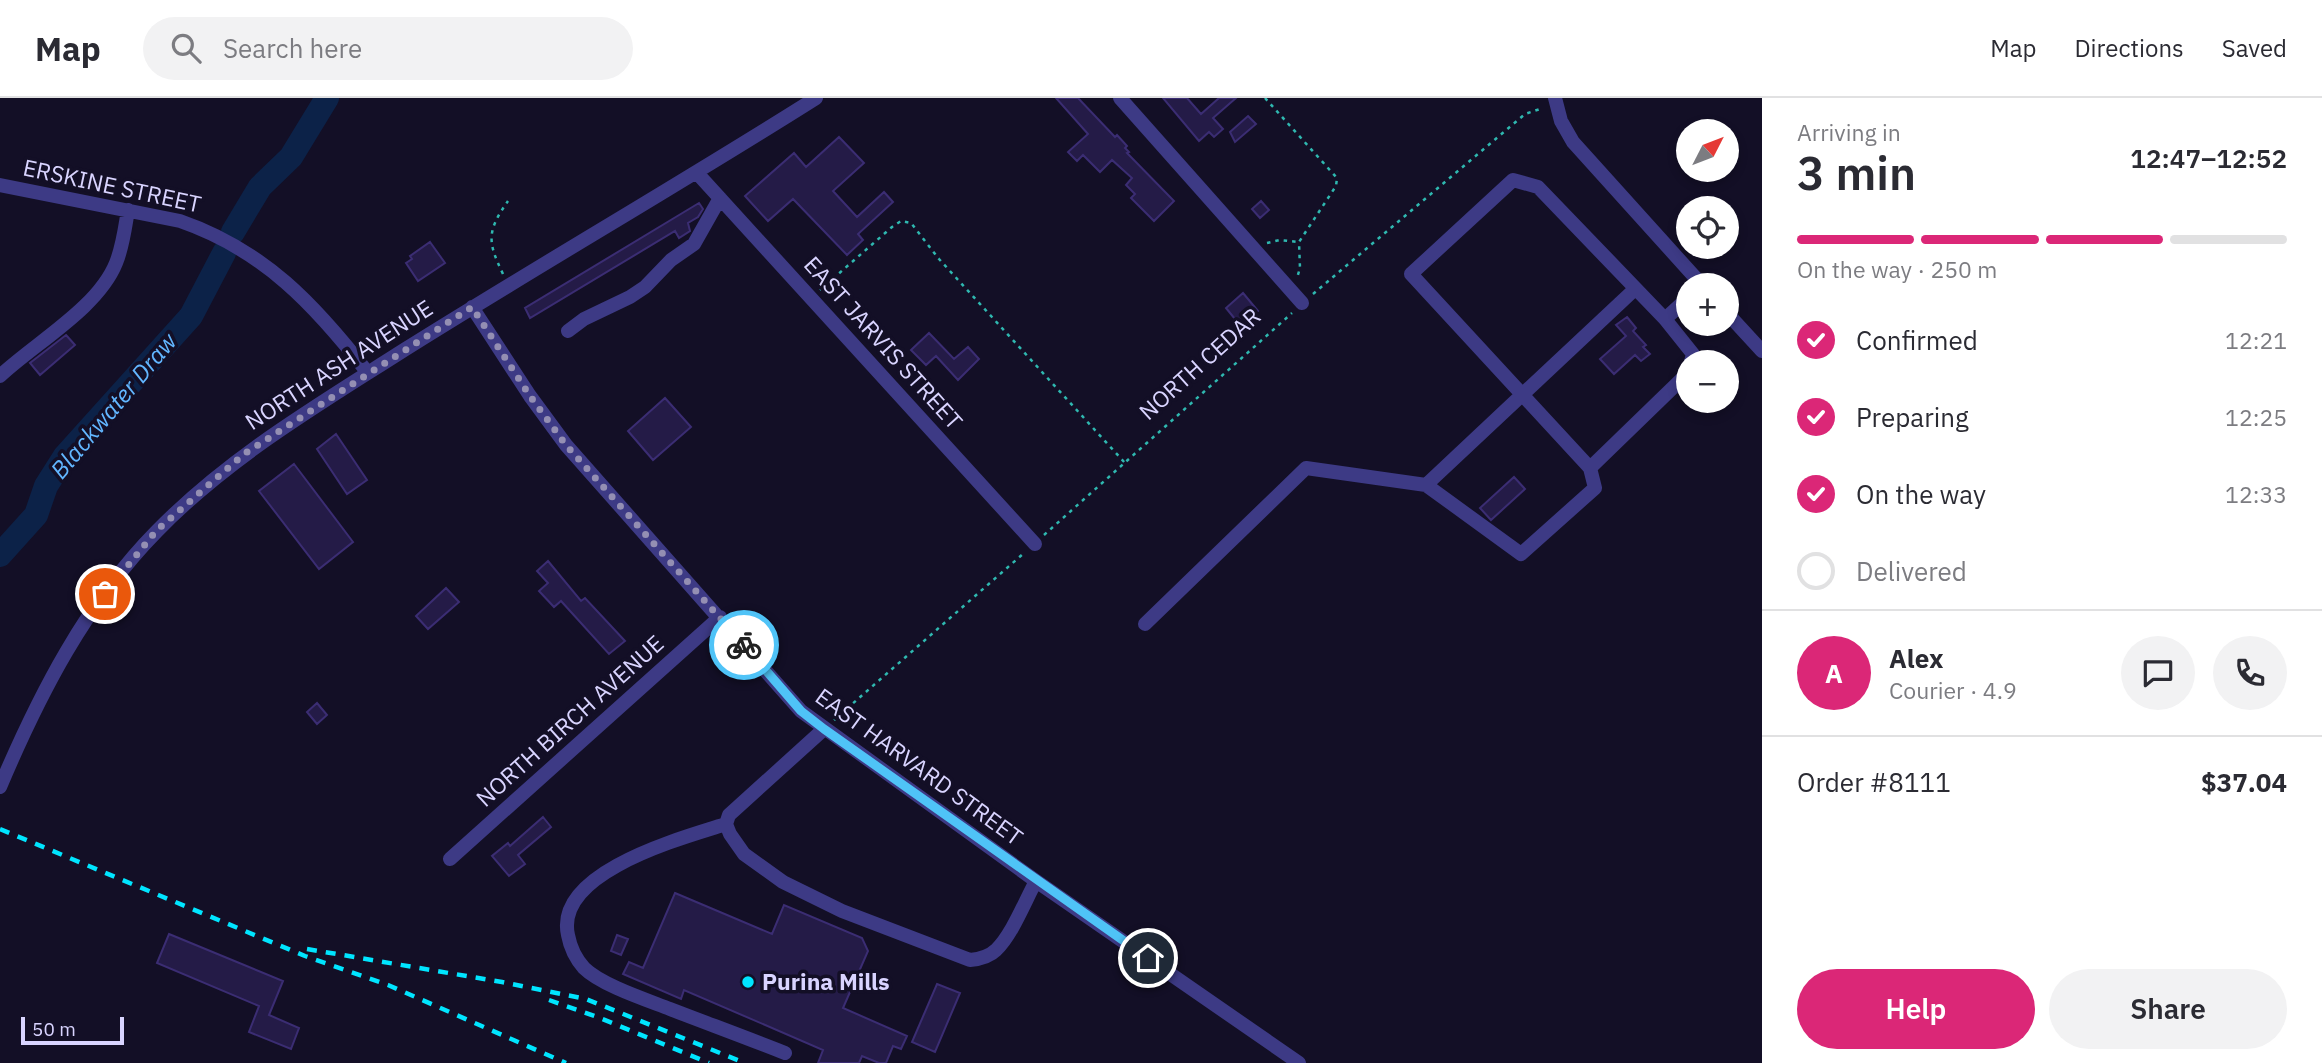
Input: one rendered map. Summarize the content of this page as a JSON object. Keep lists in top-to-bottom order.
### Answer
{
  "streets": {
    "street": [
      "ERSKINE STREET",
      "EAST JARVIS STREET",
      "NORTH ASH AVENUE",
      "NORTH BIRCH AVENUE",
      "EAST HARVARD STREET"
    ],
    "path": ["NORTH CEDAR"]
  },
  "crossings": [
    ["ERSKINE STREET", "NORTH ASH AVENUE"],
    ["EAST JARVIS STREET", "NORTH CEDAR"],
    ["EAST JARVIS STREET", "NORTH ASH AVENUE"],
    ["NORTH CEDAR", "EAST HARVARD STREET"],
    ["NORTH ASH AVENUE", "EAST HARVARD STREET"],
    ["NORTH BIRCH AVENUE", "EAST HARVARD STREET"]
  ],
  "water": ["Blackwater Draw"],
  "places": ["Purina Mills"],
  "scale_bar": "50 m",
  "north": "top right",
  "page": {
    "header": "Map",
    "search": "Search here",
    "nav": ["Map", "Directions", "Saved"],
    "heading": ["3 min", "Arriving in", "12:47–12:52"],
    "panel": [
      "Alex",
      "Courier · 4.9",
      "Order #8111",
      "$37.04"
    ],
    "map_buttons": ["+", "−"],
    "bar": "On the way · 250 m",
    "list": [
      ["Confirmed", "12:21"],
      ["Preparing", "12:25"],
      ["On the way", "12:33"],
      "Delivered"
    ],
    "round": "A",
    "buttons": ["Help", "Share"],
    "scale": "50 m"
  }
}
